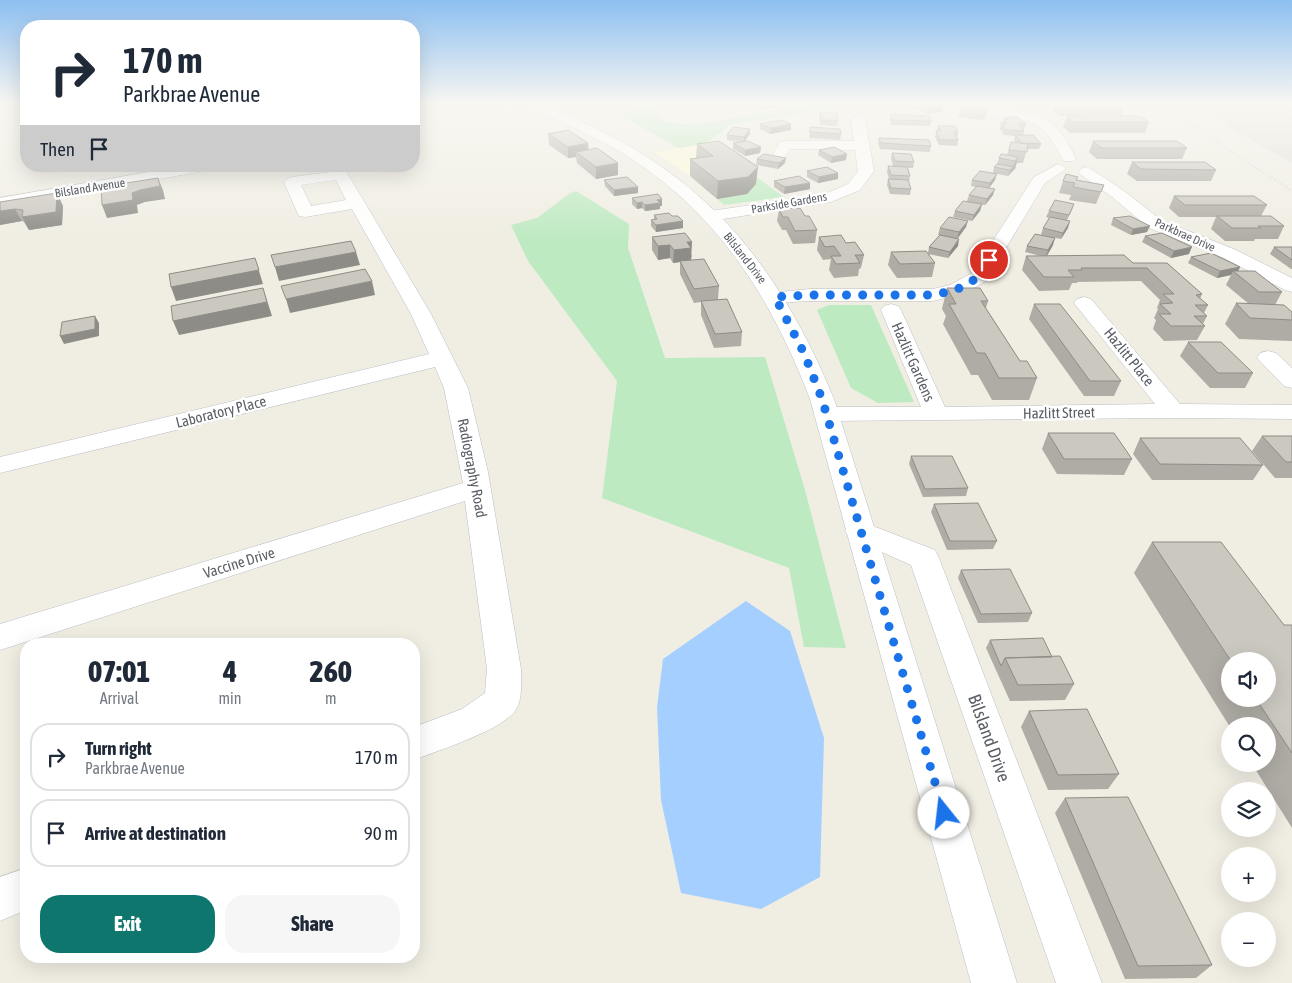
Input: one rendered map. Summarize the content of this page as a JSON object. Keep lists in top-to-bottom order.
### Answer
{
  "streets": {
    "street": [
      "Bilsland Avenue",
      "Parkside Gardens",
      "Parkbrae Drive",
      "Bilsland Drive",
      "Hazlitt Place",
      "Hazlitt Gardens",
      "Laboratory Place",
      "Hazlitt Street",
      "Radiography Road",
      "Vaccine Drive"
    ]
  },
  "crossings": [
    ["Parkside Gardens", "Bilsland Drive"],
    ["Bilsland Drive", "Hazlitt Street"],
    ["Hazlitt Place", "Hazlitt Street"],
    ["Hazlitt Gardens", "Hazlitt Street"],
    ["Laboratory Place", "Radiography Road"],
    ["Radiography Road", "Vaccine Drive"]
  ],
  "page": {
    "turn": ["170 m", "Parkbrae Avenue"],
    "then": "Then",
    "eta": [
      "07:01",
      "Arrival",
      "4",
      "min",
      "260",
      "m"
    ],
    "map_buttons": ["+", "−"],
    "list": [
      {
        "name": "Turn right",
        "note": "Parkbrae Avenue",
        "value": "170 m"
      },
      {
        "name": "Arrive at destination",
        "value": "90 m"
      }
    ],
    "buttons": ["Exit", "Share"]
  }
}
